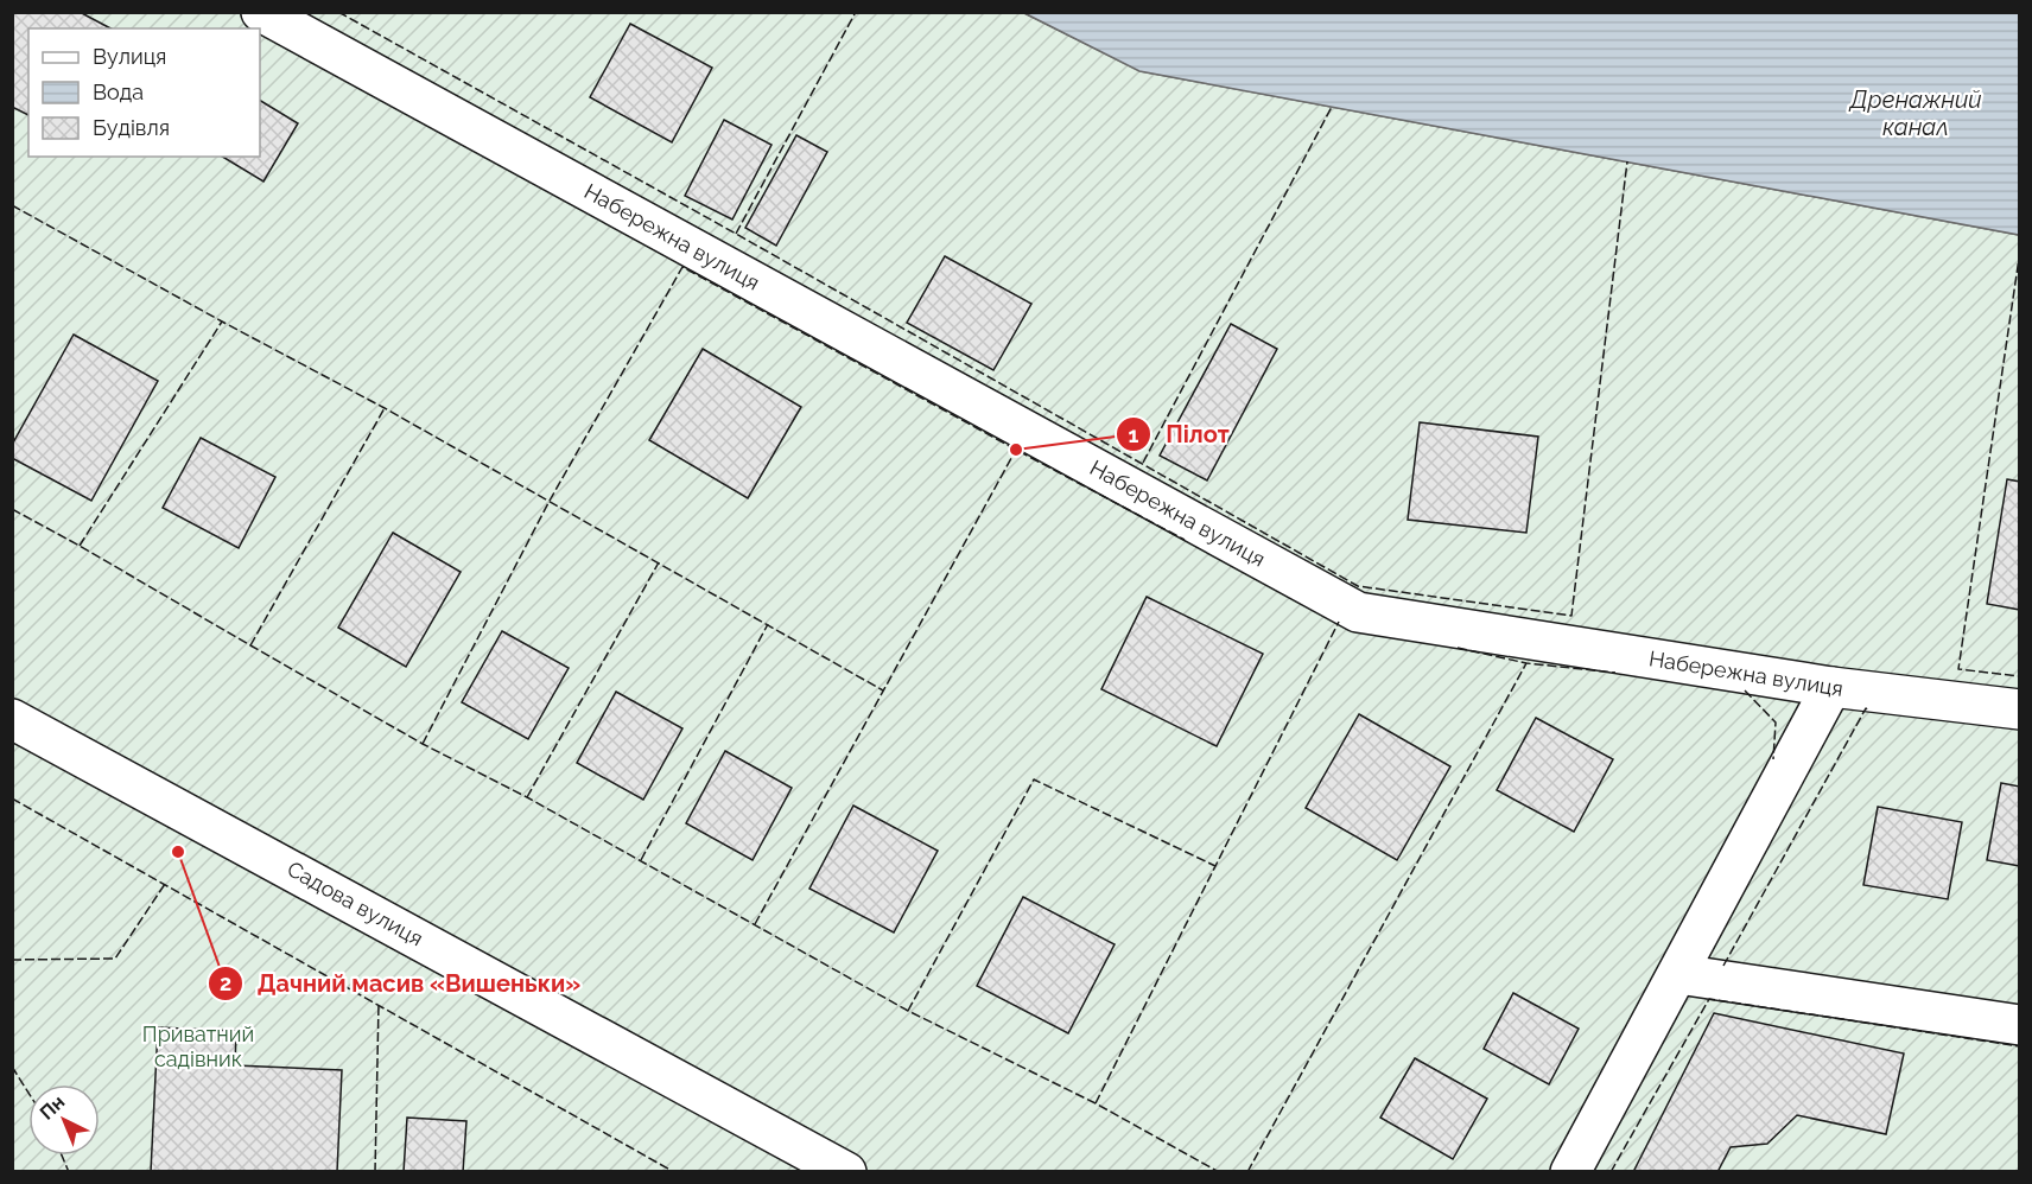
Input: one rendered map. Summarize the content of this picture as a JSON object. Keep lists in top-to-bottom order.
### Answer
{
  "streets": {
    "street": ["Набережна вулиця", "Садова вулиця"]
  },
  "water": ["Дренажний канал"],
  "parks": ["Приватний садівник"],
  "places": ["Пілот", "Дачний масив «Вишеньки»"],
  "legend": ["Вулиця", "Вода", "Будівля"],
  "north": "top left"
}
